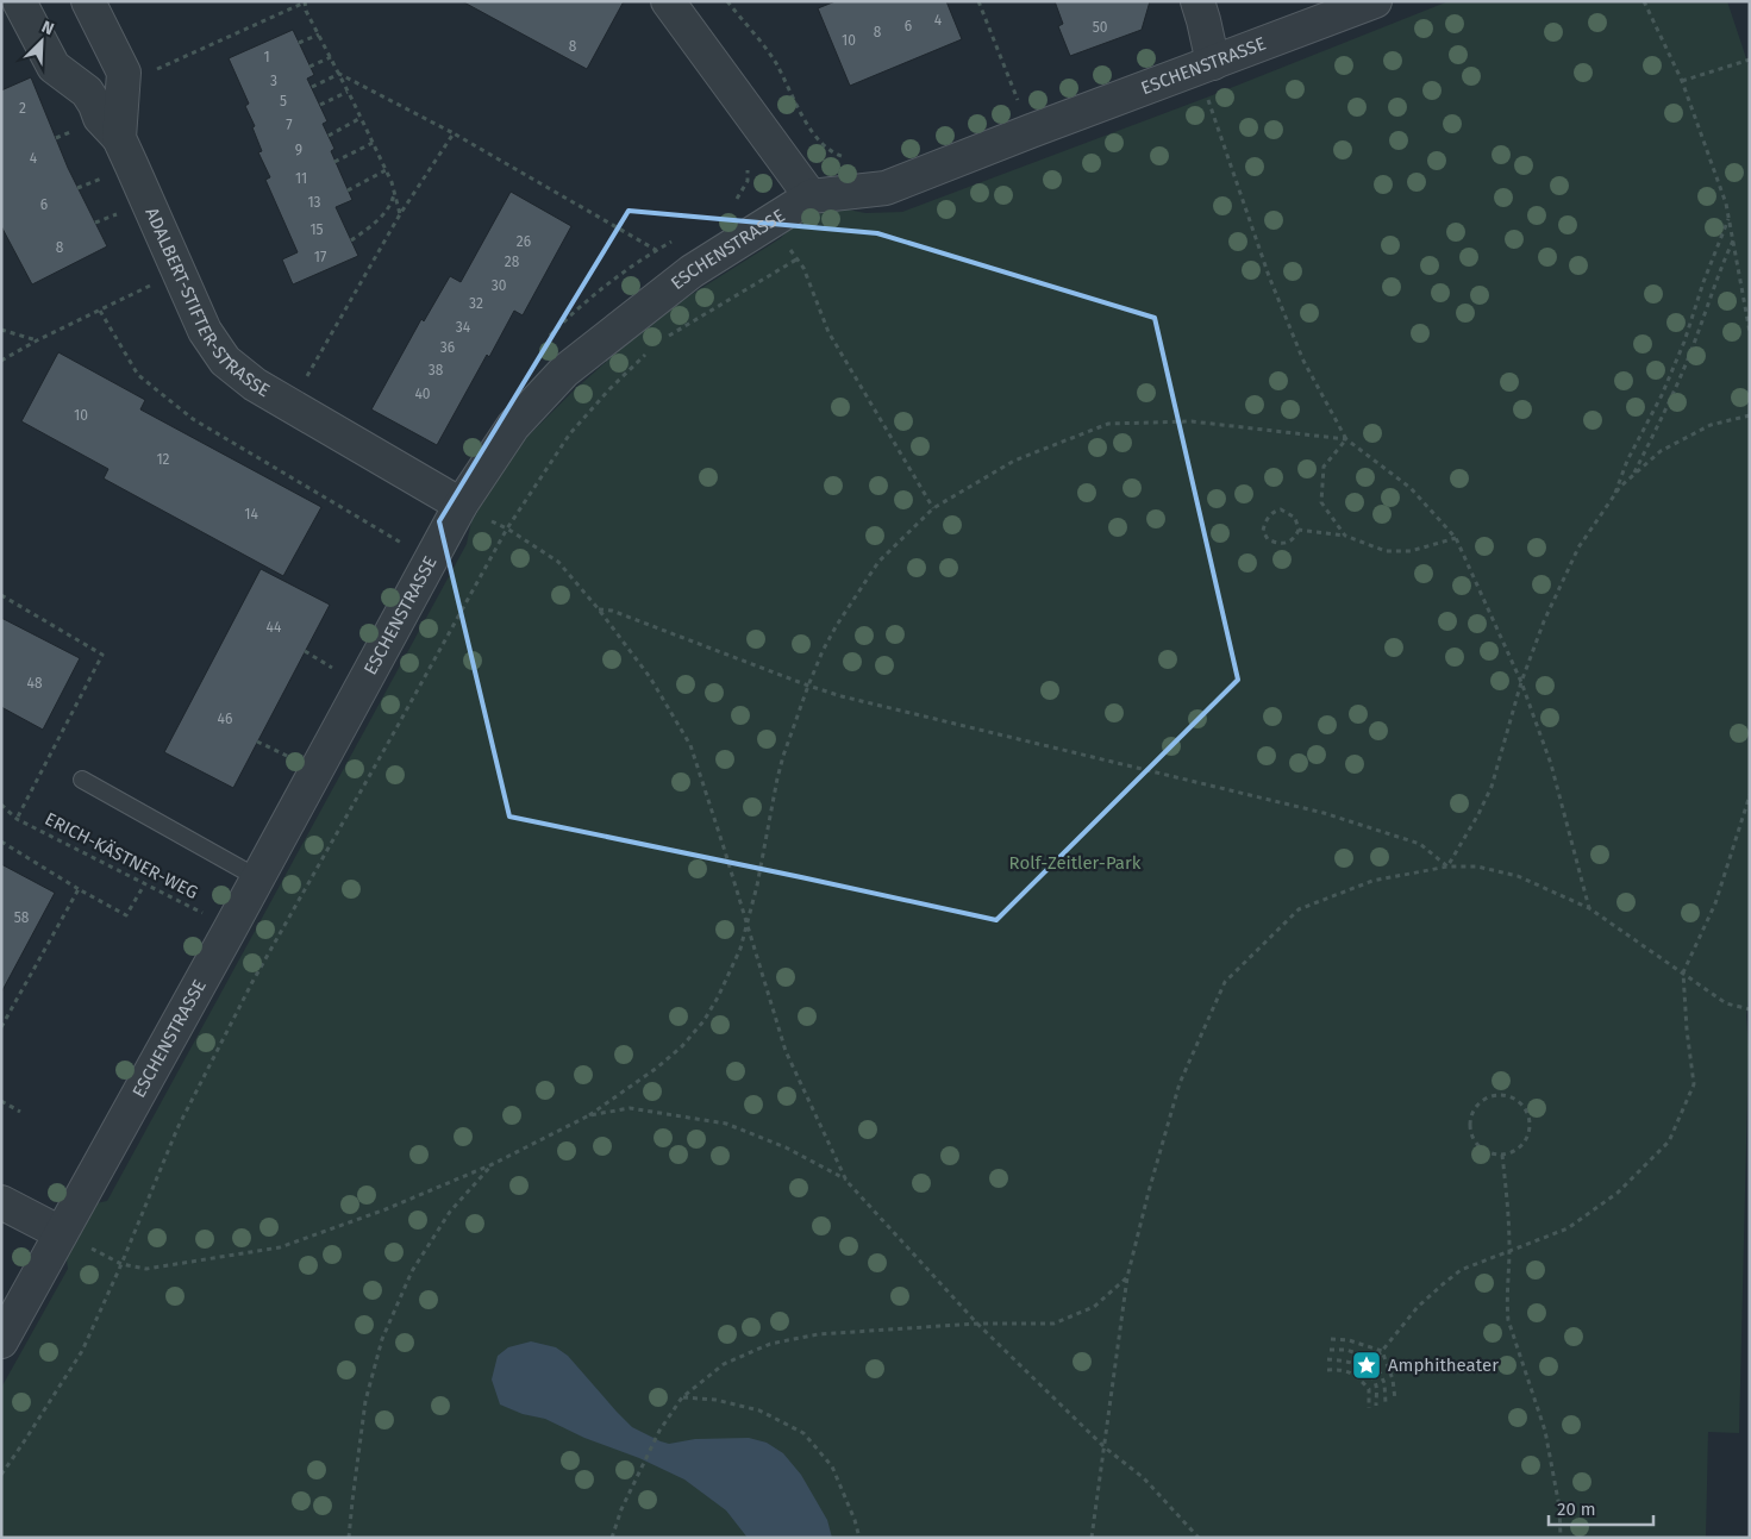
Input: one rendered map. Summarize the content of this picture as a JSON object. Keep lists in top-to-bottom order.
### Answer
{
  "streets": {
    "street": ["ESCHENSTRASSE", "ADALBERT-STIFTER-STRASSE"],
    "path": ["ERICH-KÄSTNER-WEG"]
  },
  "crossings": [
    ["ESCHENSTRASSE", "ADALBERT-STIFTER-STRASSE"],
    ["ESCHENSTRASSE", "ERICH-KÄSTNER-WEG"]
  ],
  "parks": ["Rolf-Zeitler-Park"],
  "places": {
    "place": ["Amphitheater"]
  },
  "house_numbers": [
    "4",
    "6",
    "50",
    "8",
    "10",
    "8",
    "1",
    "3",
    "5",
    "2",
    "7",
    "9",
    "4",
    "11",
    "13",
    "6",
    "15",
    "26",
    "8",
    "17",
    "28",
    "30",
    "32",
    "34",
    "36",
    "38",
    "40",
    "10",
    "12",
    "14",
    "44",
    "48",
    "46",
    "58"
  ],
  "scale_bar": "20 m",
  "north": "top right"
}
